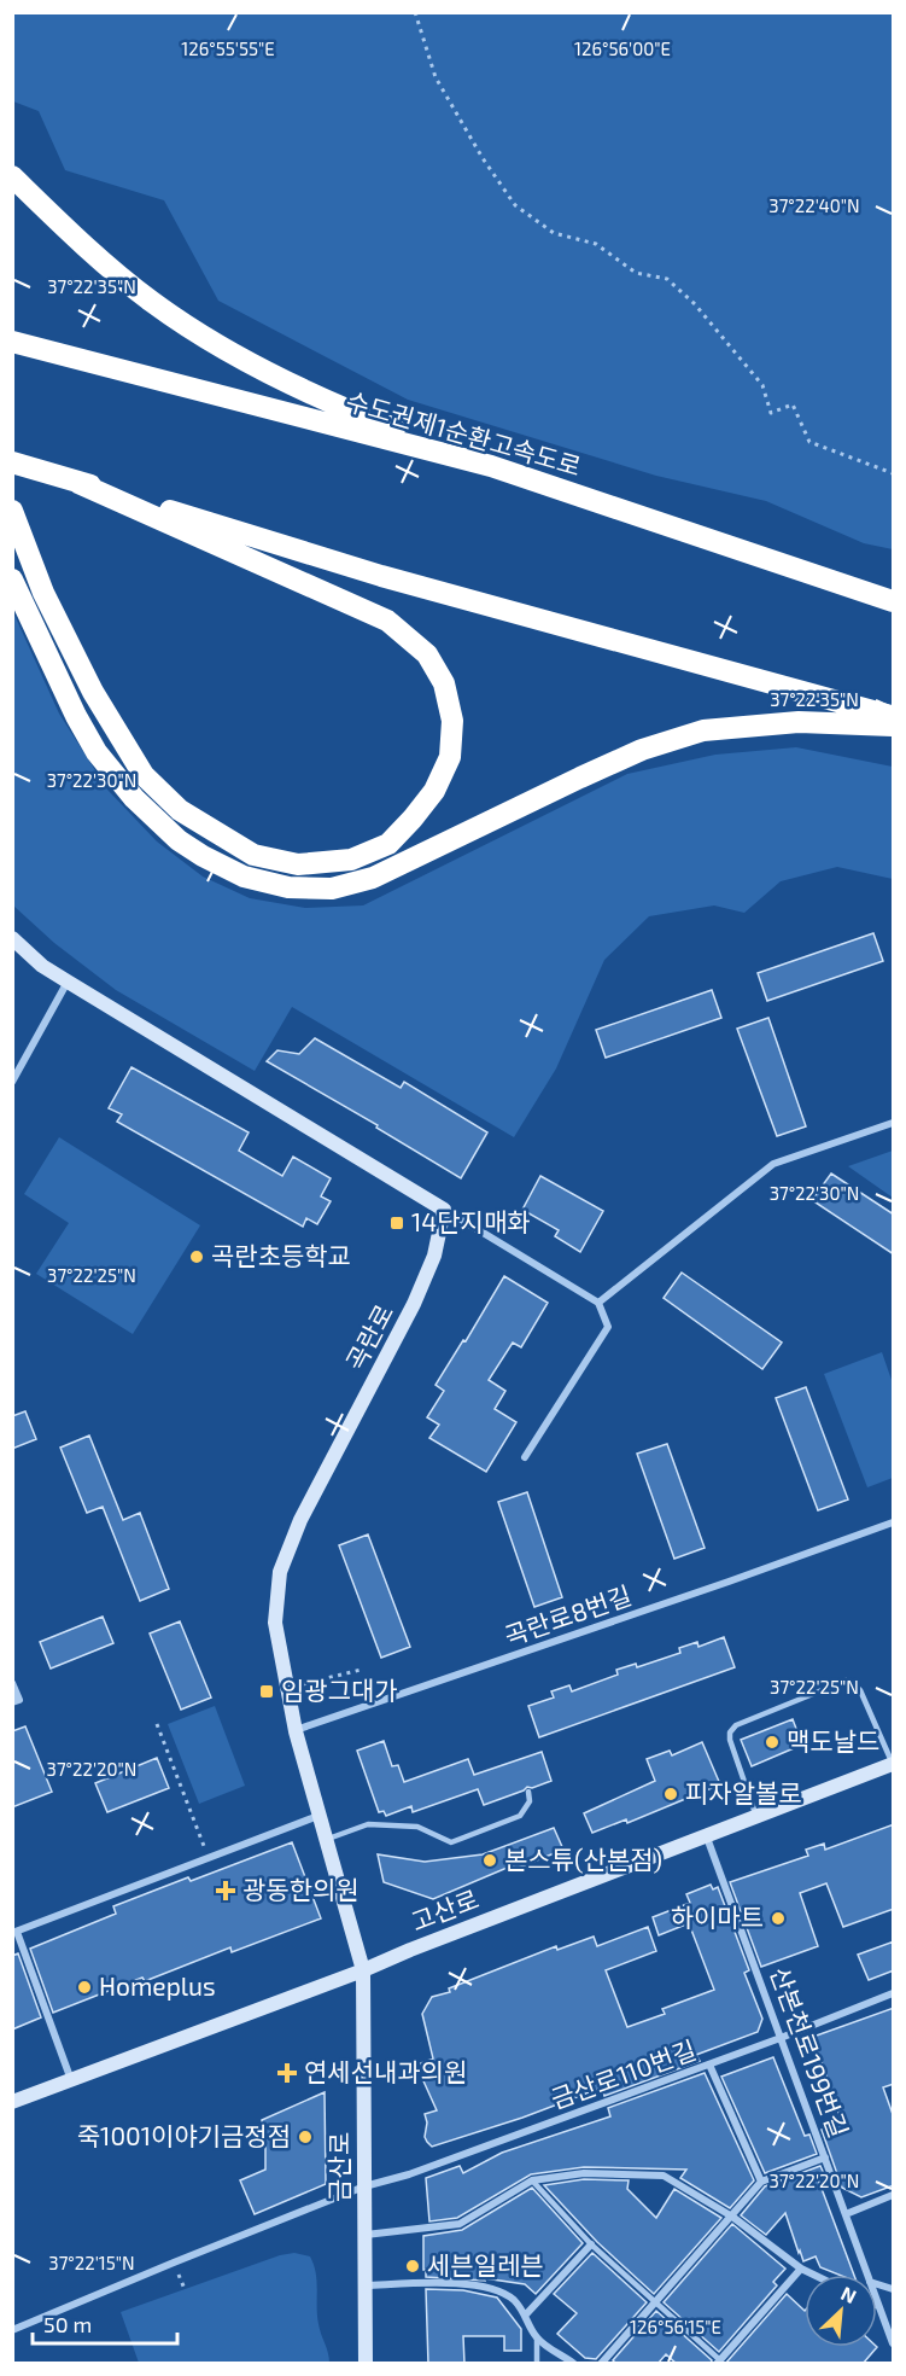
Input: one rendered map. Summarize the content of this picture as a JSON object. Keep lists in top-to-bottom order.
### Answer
{
  "streets": {
    "highway": ["수도권제1순환고속도로"],
    "street": [
      "곡란로",
      "곡란로8번길",
      "고산로",
      "산본천로199번길",
      "금산로110번길",
      "금산로"
    ]
  },
  "crossings": [
    ["곡란로", "곡란로8번길"],
    ["곡란로", "고산로"],
    ["곡란로", "금산로"],
    ["고산로", "산본천로199번길"],
    ["고산로", "금산로"],
    ["산본천로199번길", "금산로110번길"],
    ["금산로110번길", "금산로"]
  ],
  "places": {
    "transit": ["14단지매화", "임광그대가"],
    "other": [
      "곡란초등학교",
      "맥도날드",
      "피자알볼로",
      "본스튜(산본점)",
      "하이마트",
      "Homeplus",
      "죽1001이야기금정점",
      "세븐일레븐"
    ],
    "health": ["광동한의원", "연세선내과의원"]
  },
  "scale_bar": "50 m",
  "north": "top right",
  "coordinates": [
    "126°55'55\"E",
    "126°56'00\"E",
    "37°22'40\"N",
    "37°22'35\"N",
    "37°22'30\"N",
    "37°22'25\"N",
    "37°22'20\"N",
    "37°22'15\"N",
    "126°56'15\"E"
  ]
}
